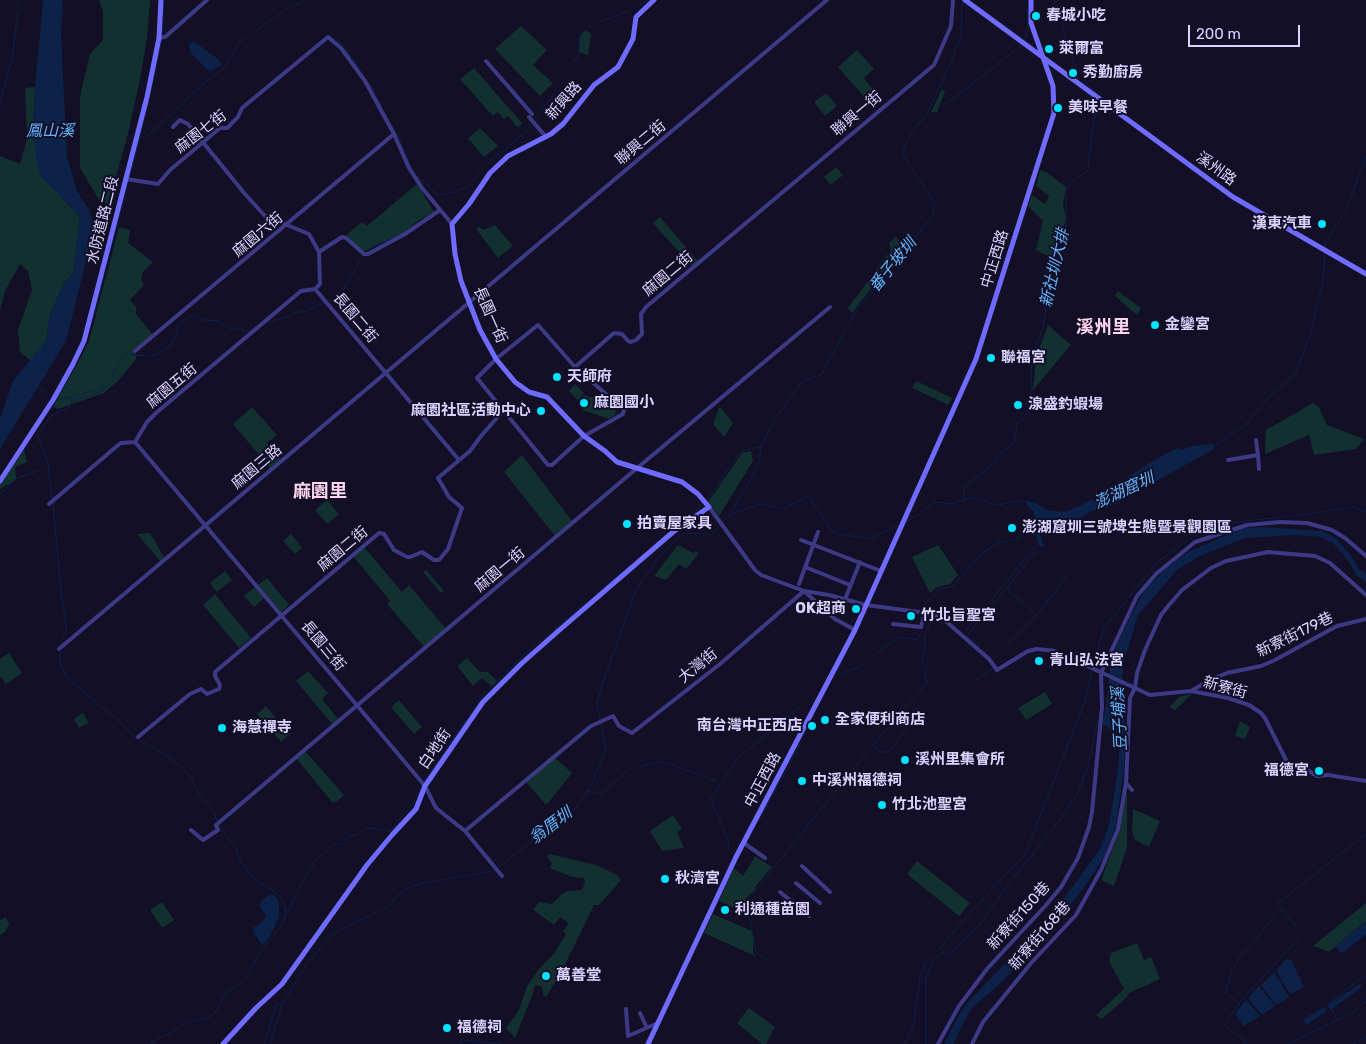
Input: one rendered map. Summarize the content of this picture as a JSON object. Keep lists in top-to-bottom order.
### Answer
{
  "streets": {
    "street": [
      "新興路",
      "聯興一街",
      "麻園七街",
      "聯興二街",
      "溪州路",
      "水防道路二段",
      "麻園六街",
      "中正西路",
      "麻園二街",
      "長園一街",
      "長園二街",
      "麻園五街",
      "麻園三路",
      "麻園一街",
      "新寮街179巷",
      "長園三街",
      "大灣街",
      "新寮街",
      "白地街",
      "新寮街150巷",
      "新寮街168巷"
    ]
  },
  "crossings": [
    ["新興路", "長園一街"],
    ["聯興一街", "麻園二街"],
    ["麻園七街", "水防道路二段"],
    ["麻園七街", "麻園六街"],
    ["聯興二街", "長園一街"],
    ["聯興二街", "麻園三路"],
    ["溪州路", "中正西路"],
    ["麻園二街", "長園二街"],
    ["麻園二街", "長園三街"],
    ["長園一街", "麻園三路"],
    ["長園一街", "麻園一街"],
    ["長園一街", "大灣街"],
    ["長園一街", "白地街"],
    ["長園二街", "麻園五街"],
    ["長園二街", "麻園三路"],
    ["麻園五街", "長園三街"],
    ["麻園三路", "長園三街"],
    ["麻園一街", "長園三街"],
    ["新寮街179巷", "新寮街"],
    ["長園三街", "大灣街"],
    ["長園三街", "白地街"],
    ["新寮街", "新寮街150巷"],
    ["新寮街", "新寮街168巷"]
  ],
  "districts": ["溪州里", "麻園里"],
  "water": [
    "鳳山溪",
    "番子坡圳",
    "新社圳大排",
    "澎湖窟圳",
    "豆子埔溪",
    "翁厝圳"
  ],
  "places": [
    "春城小吃",
    "萊爾富",
    "秀勤廚房",
    "美味早餐",
    "漢東汽車",
    "金鑾宮",
    "聯福宮",
    "天師府",
    "麻園國小",
    "湶盛釣蝦場",
    "麻園社區活動中心",
    "拍賣屋家具",
    "澎湖窟圳三號埤生態暨景觀園區",
    "OK超商",
    "竹北旨聖宮",
    "青山弘法宮",
    "全家便利商店",
    "南台灣中正西店",
    "海慧禪寺",
    "溪州里集會所",
    "福德宮",
    "中溪州福德祠",
    "竹北池聖宮",
    "秋濟宮",
    "利通種苗園",
    "萬善堂",
    "福德祠"
  ],
  "scale_bar": "200 m"
}
